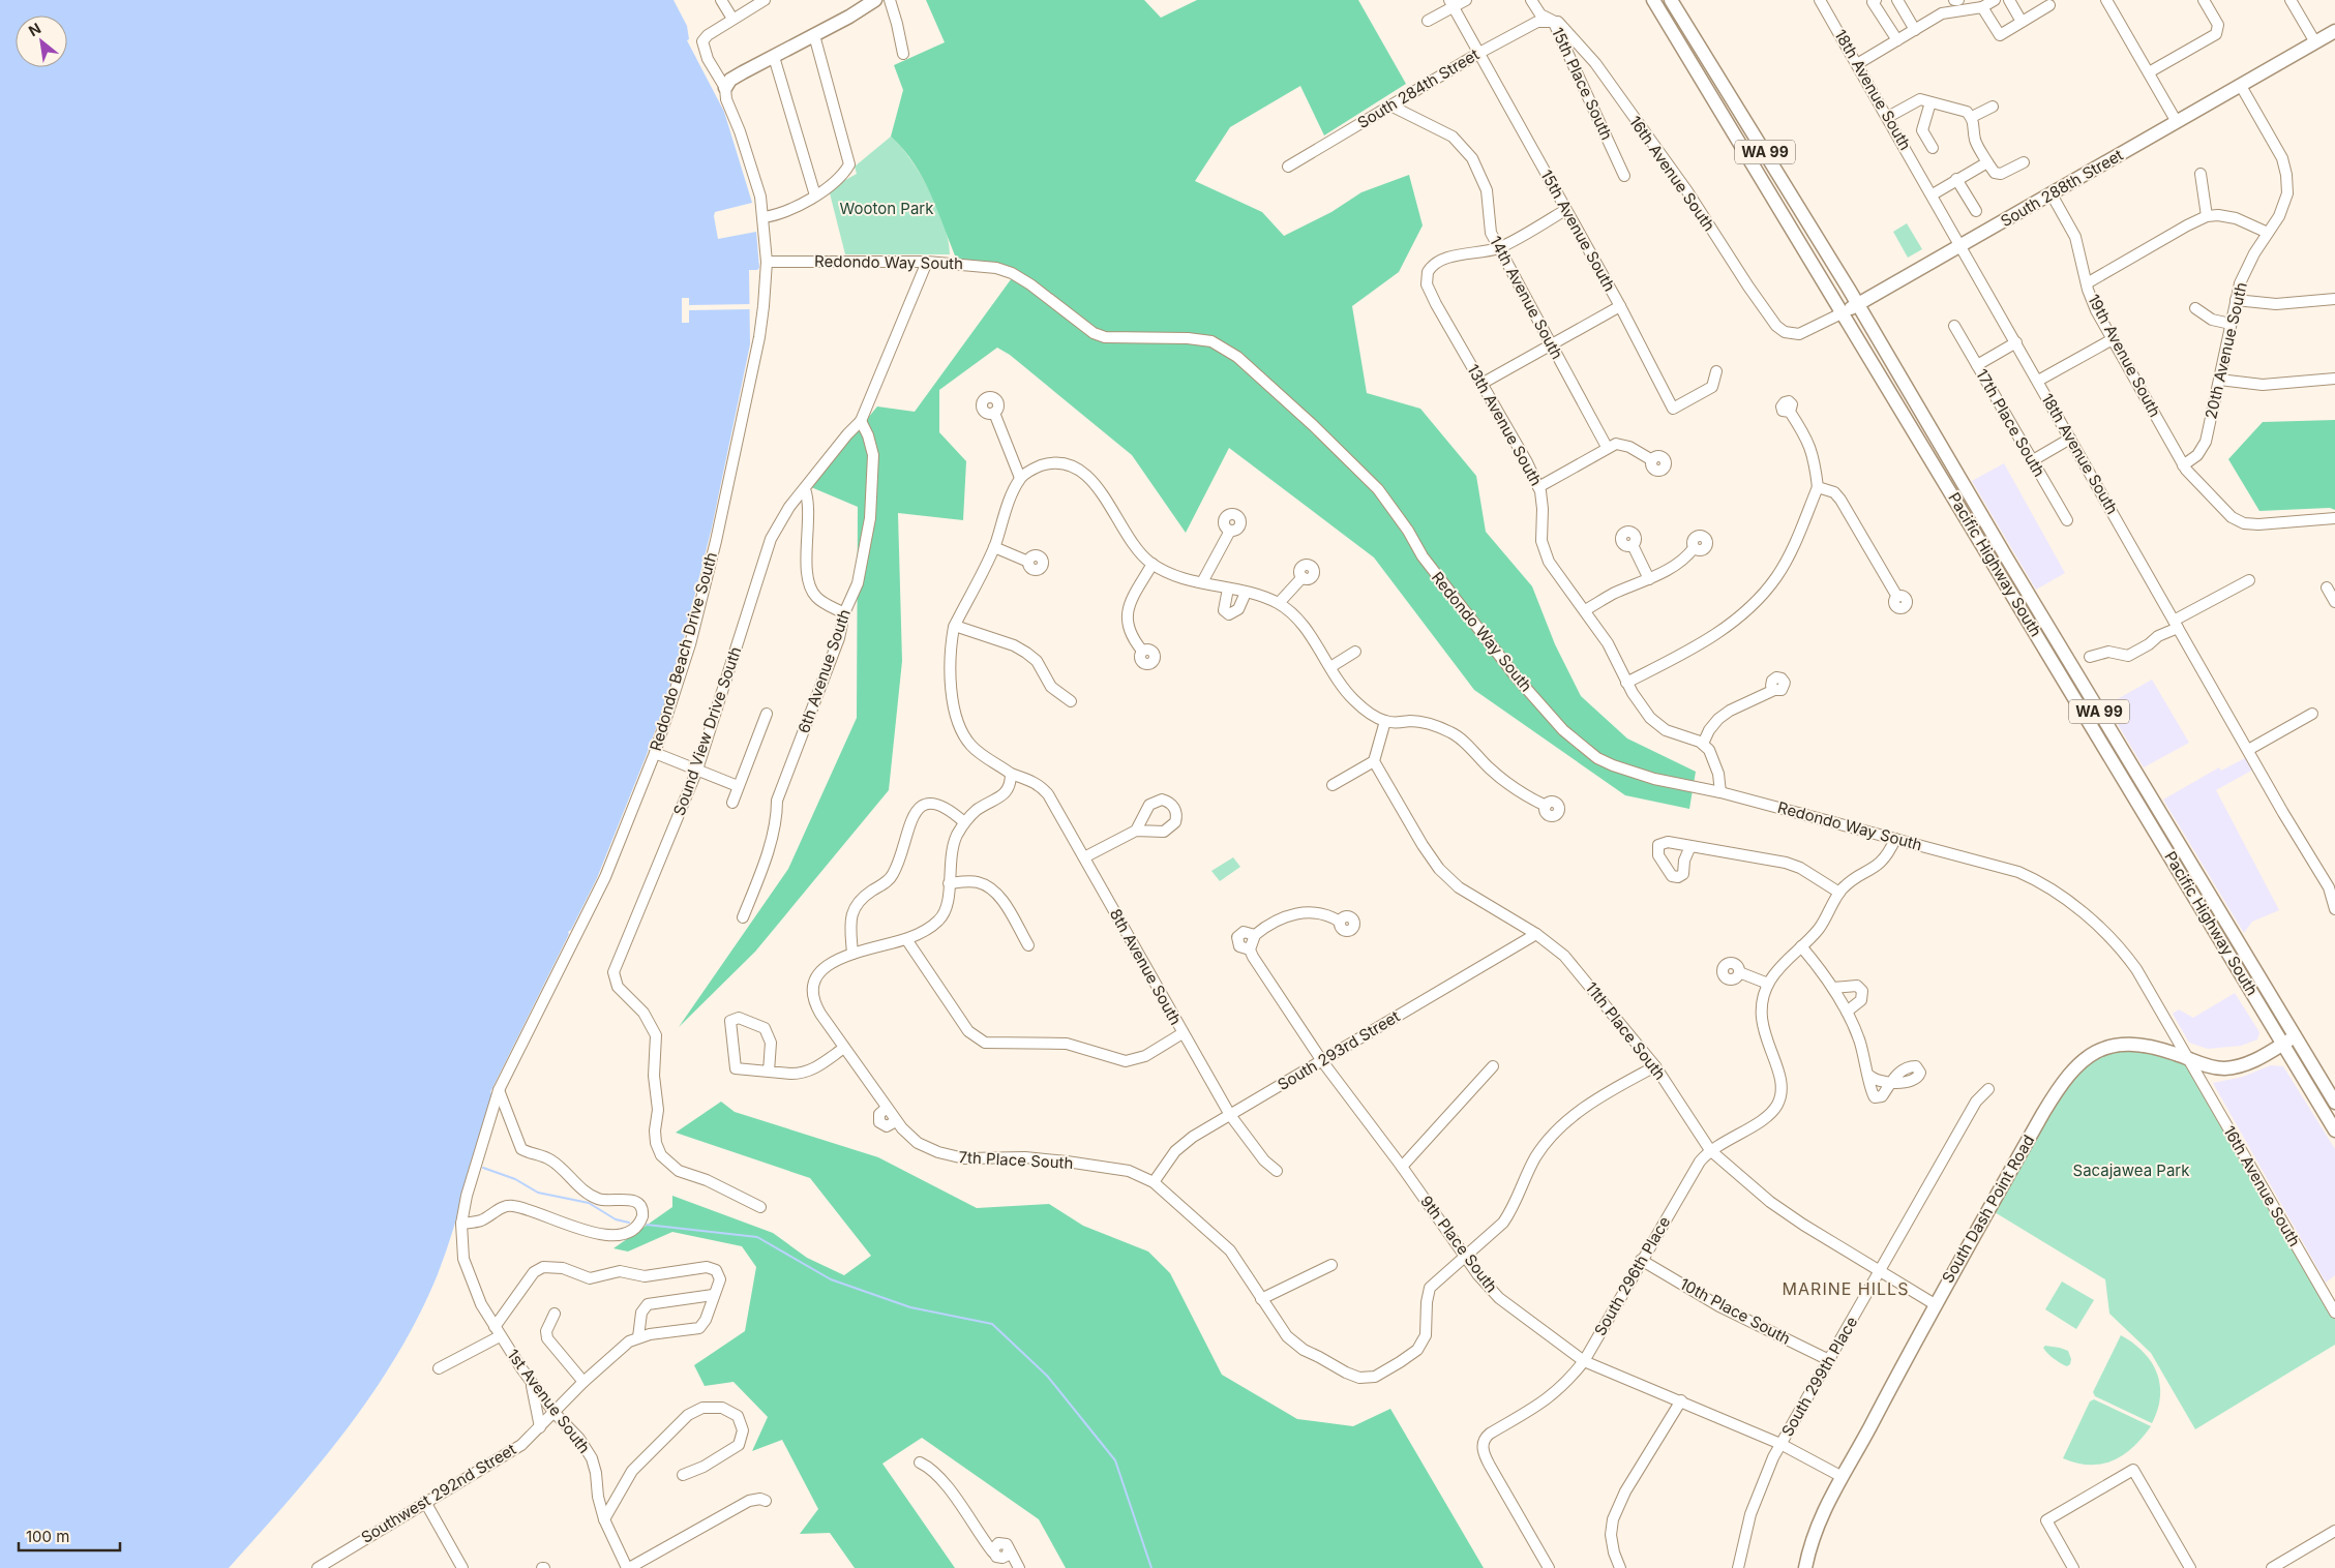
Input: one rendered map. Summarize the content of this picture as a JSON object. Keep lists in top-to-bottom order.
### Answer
{
  "streets": {
    "main road": [
      "WA 99",
      "South 288th Street",
      "Pacific Highway South",
      "South Dash Point Road"
    ],
    "street": [
      "15th Place South",
      "South 284th Street",
      "18th Avenue South",
      "16th Avenue South",
      "15th Avenue South",
      "Redondo Way South",
      "14th Avenue South",
      "20th Avenue South",
      "19th Avenue South",
      "17th Place South",
      "13th Avenue South",
      "Redondo Beach Drive South",
      "6th Avenue South",
      "Sound View Drive South",
      "8th Avenue South",
      "11th Place South",
      "South 293rd Street",
      "7th Place South",
      "9th Place South",
      "South 296th Place",
      "10th Place South",
      "South 299th Place",
      "1st Avenue South",
      "Southwest 292nd Street"
    ]
  },
  "crossings": [
    ["15th Place South", "South 284th Street"],
    ["15th Place South", "16th Avenue South"],
    ["South 284th Street", "16th Avenue South"],
    ["South 284th Street", "15th Avenue South"],
    ["South 284th Street", "14th Avenue South"],
    ["18th Avenue South", "South 288th Street"],
    ["16th Avenue South", "South 288th Street"],
    ["16th Avenue South", "Redondo Way South"],
    ["16th Avenue South", "South Dash Point Road"],
    ["South 288th Street", "20th Avenue South"],
    ["South 288th Street", "19th Avenue South"],
    ["South 288th Street", "Pacific Highway South"],
    ["Redondo Way South", "Redondo Beach Drive South"],
    ["Redondo Way South", "South Dash Point Road"],
    ["14th Avenue South", "13th Avenue South"],
    ["20th Avenue South", "19th Avenue South"],
    ["Pacific Highway South", "South Dash Point Road"],
    ["Redondo Beach Drive South", "1st Avenue South"],
    ["6th Avenue South", "Sound View Drive South"],
    ["8th Avenue South", "South 293rd Street"],
    ["11th Place South", "South 293rd Street"],
    ["11th Place South", "South Dash Point Road"],
    ["11th Place South", "South 296th Place"],
    ["11th Place South", "South 299th Place"],
    ["South 293rd Street", "7th Place South"],
    ["South 293rd Street", "9th Place South"],
    ["7th Place South", "9th Place South"],
    ["South Dash Point Road", "9th Place South"],
    ["9th Place South", "South 296th Place"],
    ["9th Place South", "South 299th Place"],
    ["South 296th Place", "10th Place South"],
    ["10th Place South", "South 299th Place"],
    ["1st Avenue South", "Southwest 292nd Street"]
  ],
  "districts": ["MARINE HILLS"],
  "parks": ["Wooton Park", "Sacajawea Park"],
  "scale_bar": "100 m",
  "north": "top left"
}
